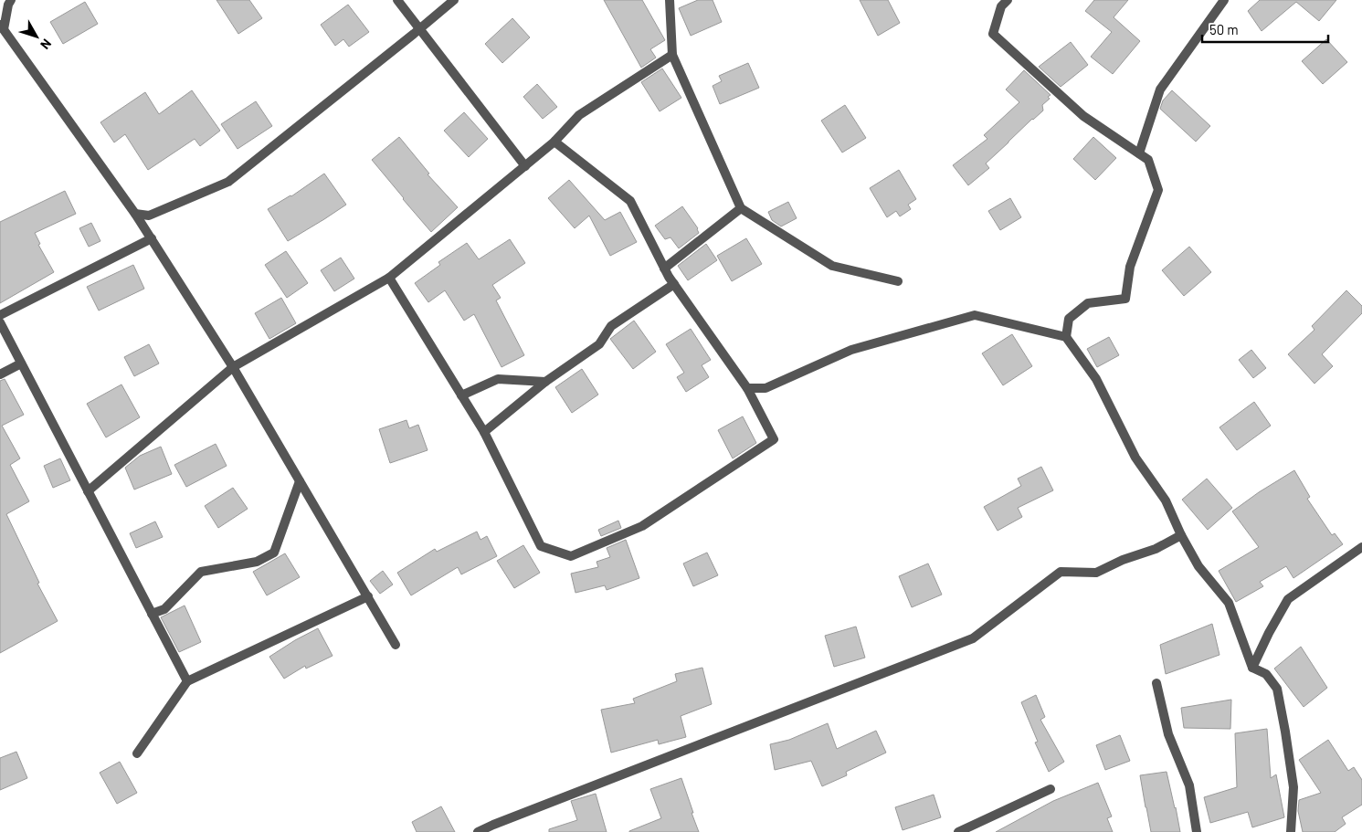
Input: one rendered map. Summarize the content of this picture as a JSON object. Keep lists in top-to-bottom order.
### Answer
{
  "scale_bar": "50 m",
  "north": "bottom right"
}
